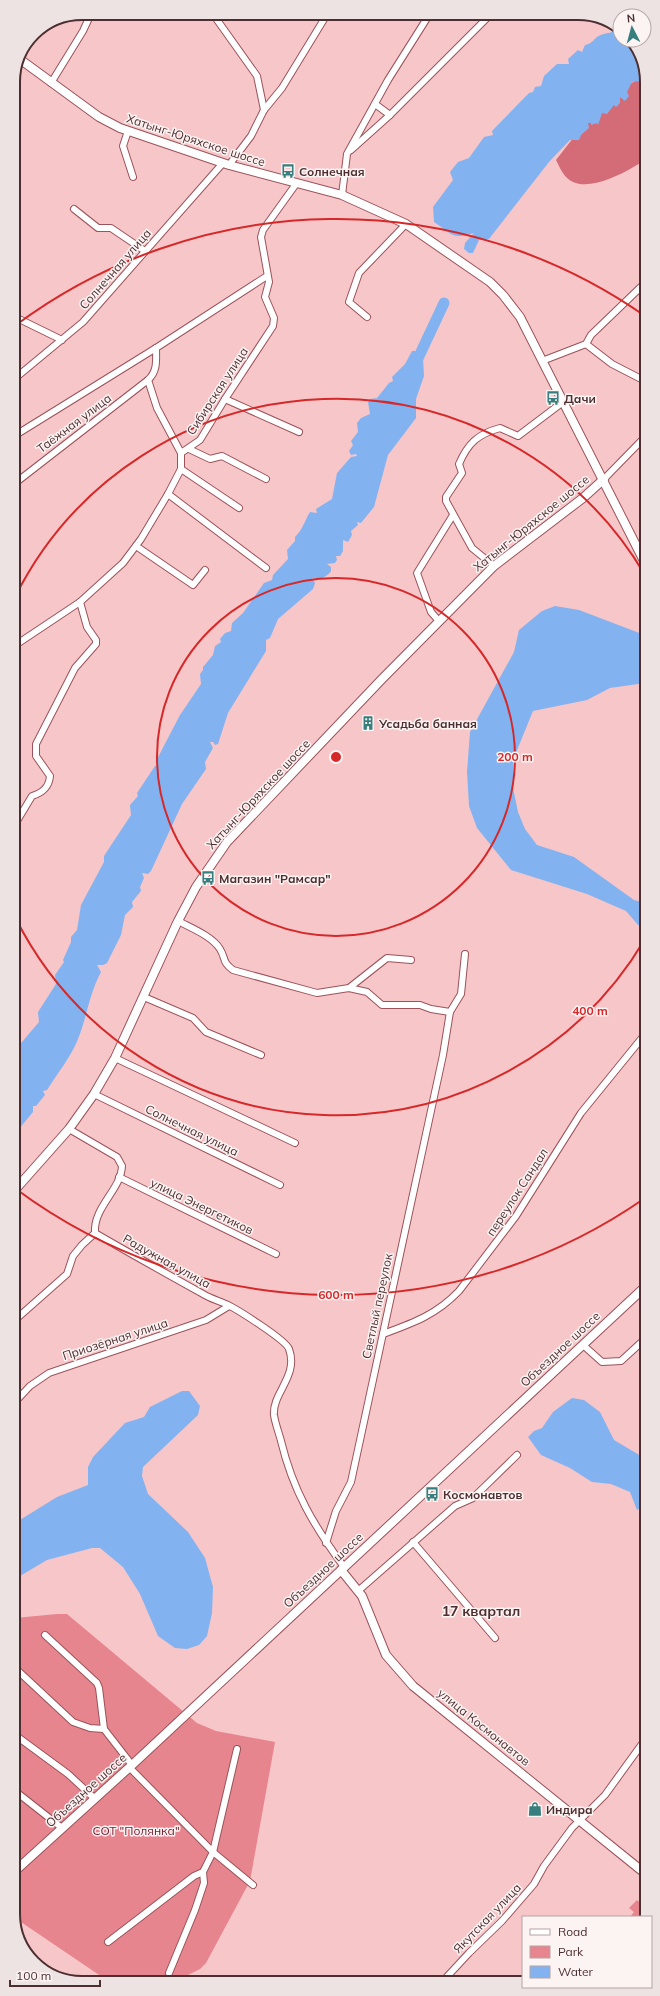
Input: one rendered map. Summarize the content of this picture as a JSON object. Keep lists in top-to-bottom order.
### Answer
{
  "streets": {
    "main road": ["Хатынг-Юряхское шоссе", "Объездное шоссе", "улица Космонавтов"],
    "street": [
      "Солнечная улица",
      "Сибирская улица",
      "Таёжная улица",
      "переулок Сандал",
      "улица Энергетиков",
      "Радужная улица",
      "Светлый переулок",
      "Приозёрная улица",
      "Якутская улица"
    ]
  },
  "crossings": [
    ["Хатынг-Юряхское шоссе", "Солнечная улица"],
    ["Хатынг-Юряхское шоссе", "Сибирская улица"],
    ["переулок Сандал", "Светлый переулок"],
    ["Радужная улица", "Светлый переулок"],
    ["Радужная улица", "Приозёрная улица"],
    ["Объездное шоссе", "улица Космонавтов"],
    ["улица Космонавтов", "Якутская улица"]
  ],
  "districts": ["17 квартал"],
  "parks": ["СОТ \"Полянка\""],
  "places": {
    "bus stop": [
      "Солнечная",
      "Дачи",
      "Магазин \"Рамсар\"",
      "Космонавтов"
    ],
    "building": ["Усадьба банная"],
    "shop": ["Индира"]
  },
  "legend": ["Road", "Park", "Water"],
  "scale_bar": "100 m",
  "north": "top",
  "rings": ["200 m", "400 m", "600 m"]
}
